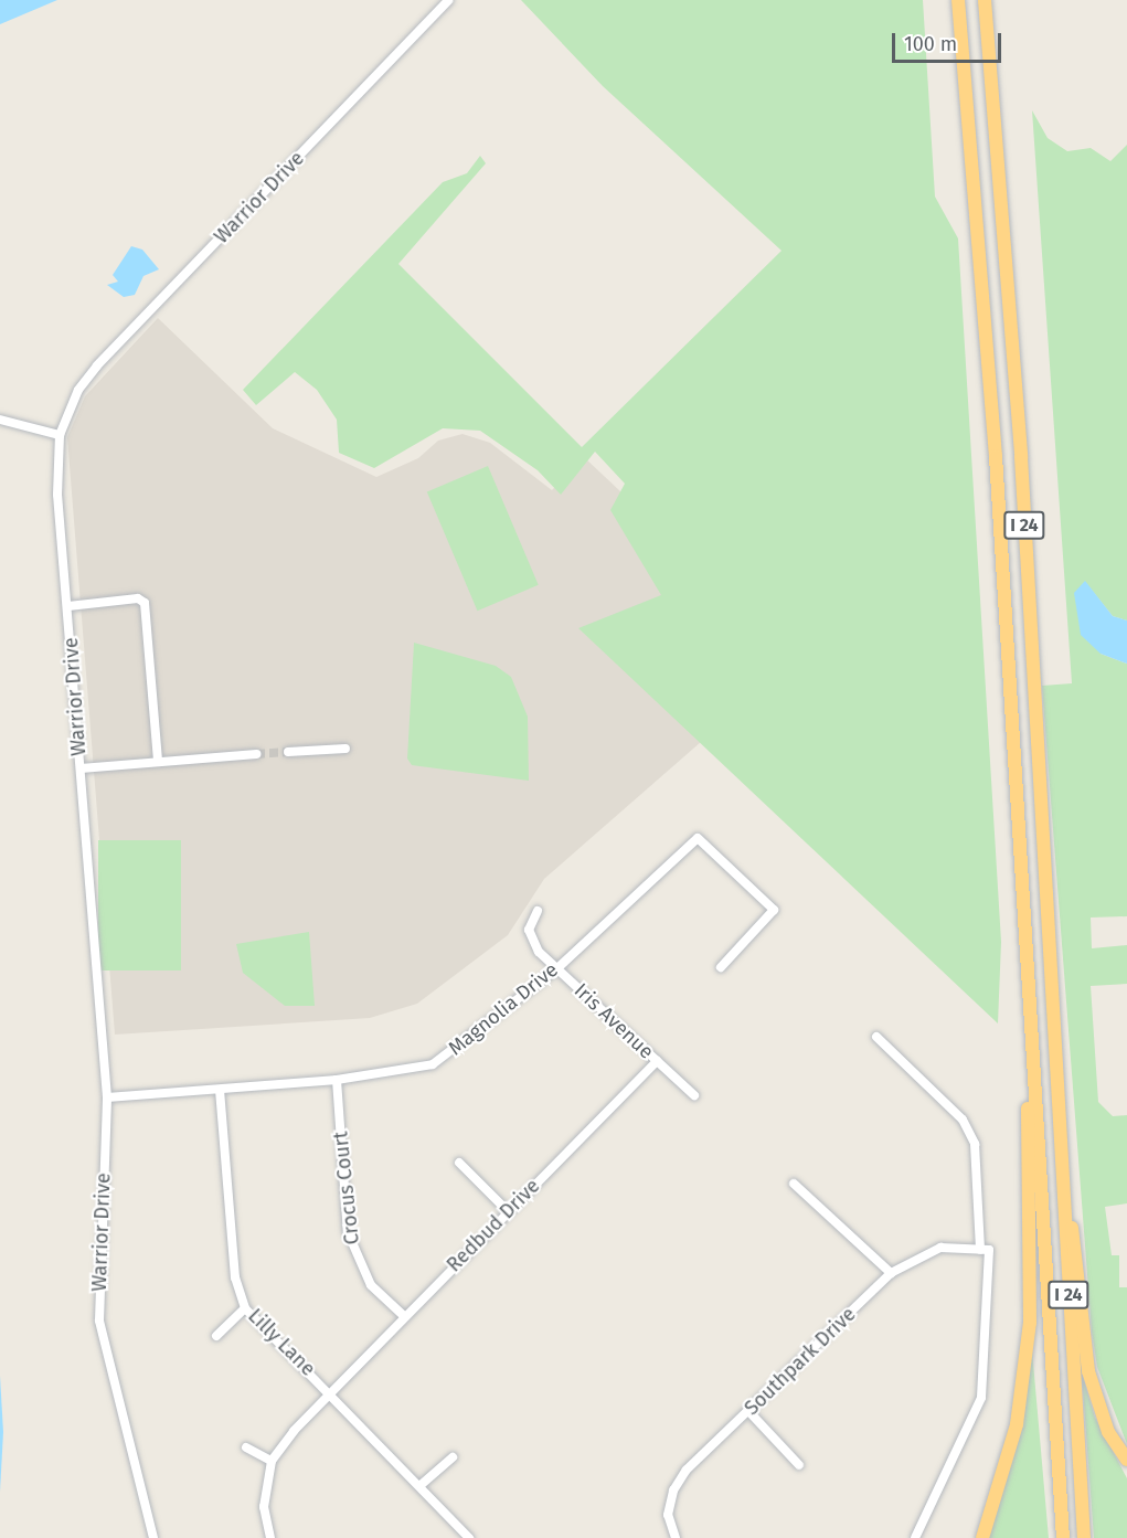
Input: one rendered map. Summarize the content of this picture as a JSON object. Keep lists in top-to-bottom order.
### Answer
{
  "streets": {
    "highway": ["I 24"],
    "street": [
      "Warrior Drive",
      "Magnolia Drive",
      "Iris Avenue",
      "Crocus Court",
      "Redbud Drive",
      "Lilly Lane",
      "Southpark Drive"
    ]
  },
  "crossings": [
    ["Warrior Drive", "Magnolia Drive"],
    ["Magnolia Drive", "Iris Avenue"],
    ["Magnolia Drive", "Crocus Court"],
    ["Magnolia Drive", "Lilly Lane"],
    ["Iris Avenue", "Redbud Drive"],
    ["Crocus Court", "Redbud Drive"],
    ["Redbud Drive", "Lilly Lane"]
  ],
  "scale_bar": "100 m"
}
